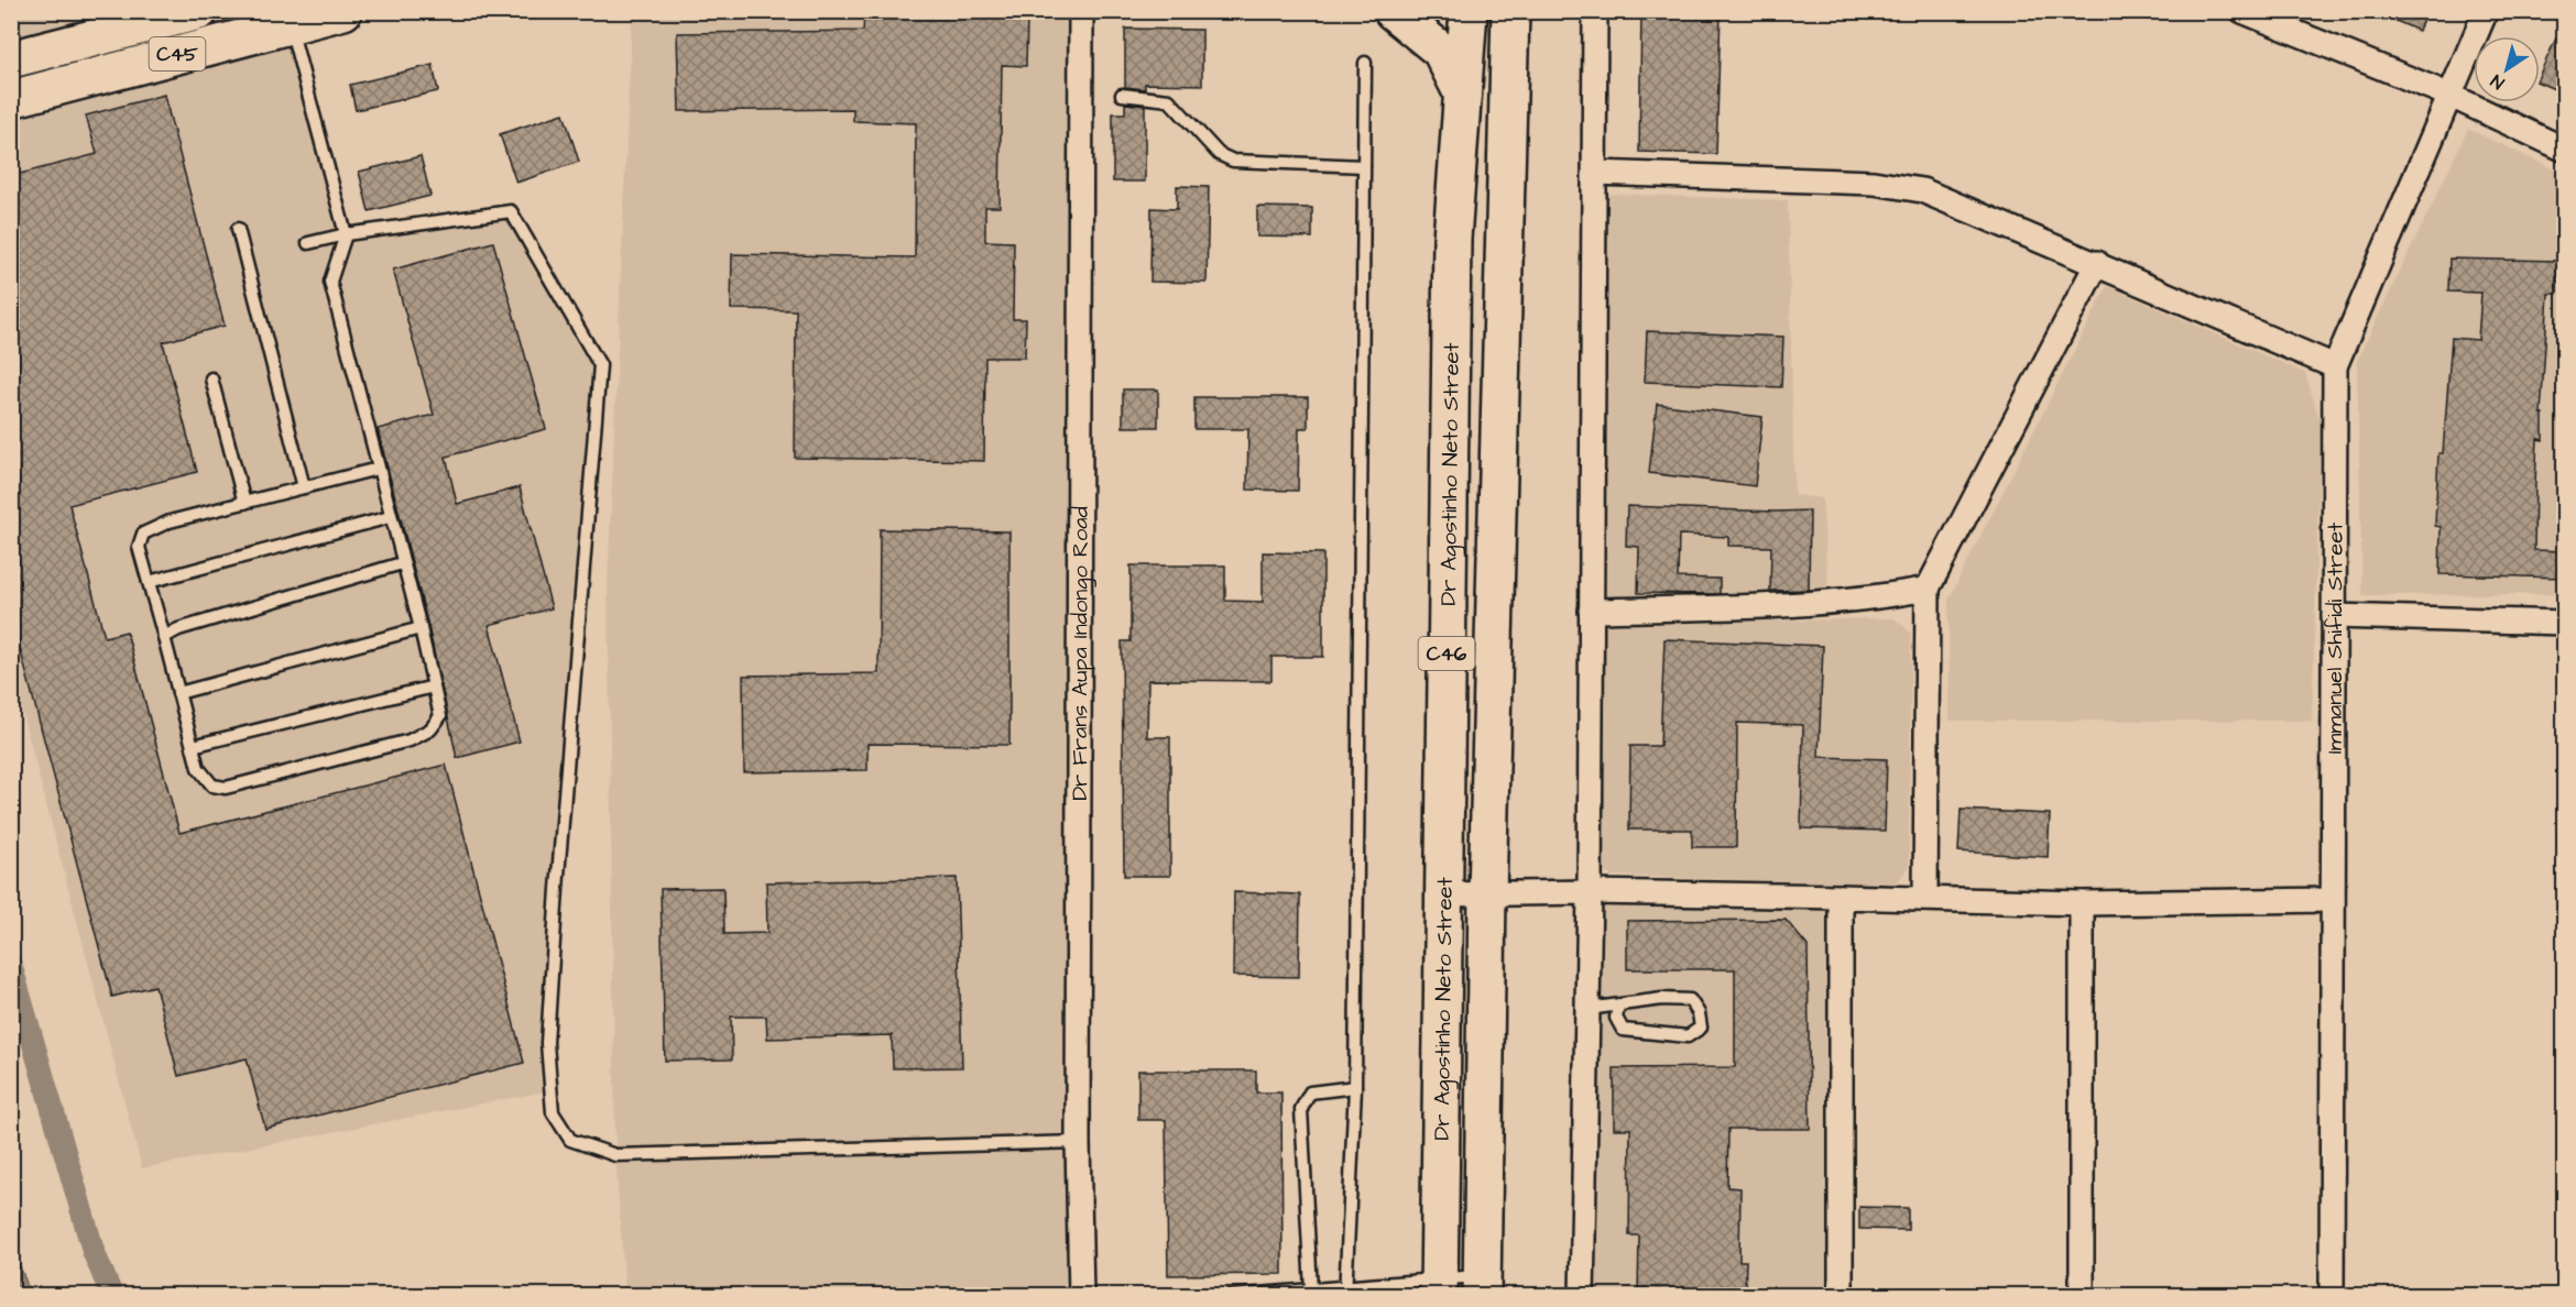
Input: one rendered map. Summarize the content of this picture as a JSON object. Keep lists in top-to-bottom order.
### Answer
{
  "streets": {
    "main road": ["C45", "Dr Agostinho Neto Street", "C46"],
    "street": ["Immanuel Shifidi Street", "Dr Frans Aupa Indongo Road"]
  },
  "north": "bottom left"
}
